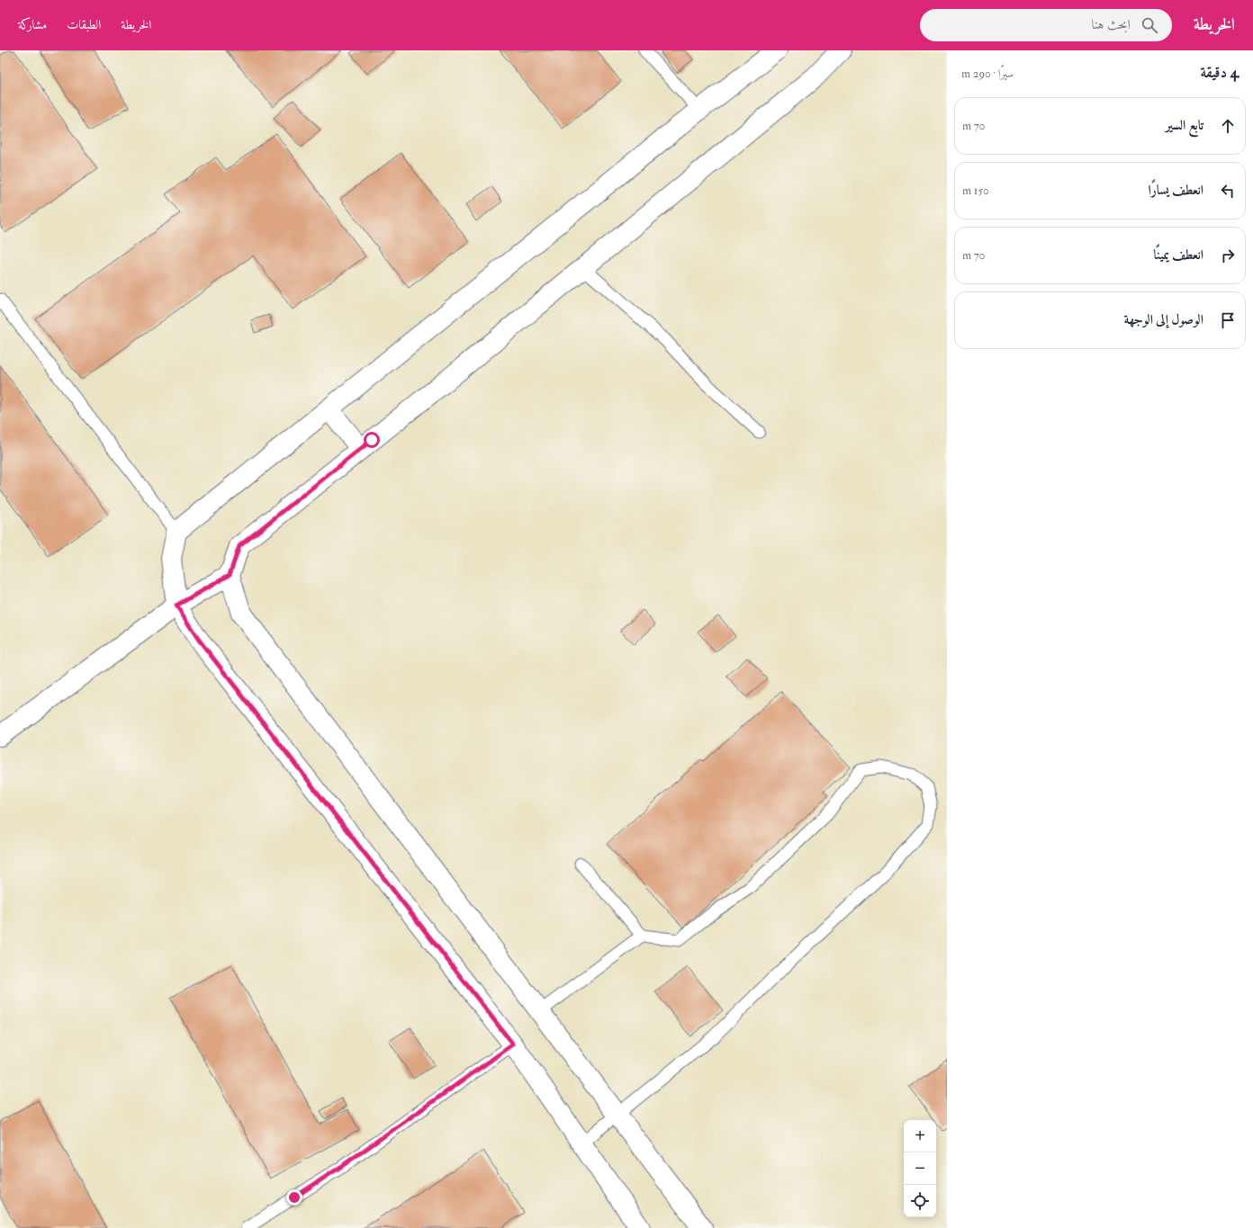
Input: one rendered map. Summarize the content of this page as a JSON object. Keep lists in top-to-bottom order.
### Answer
{
  "page": {
    "header": "الخريطة",
    "search": "ابحث هنا",
    "nav": ["الخريطة", "الطبقات", "مشاركة"],
    "heading": ["4 دقيقة", "سيرًا · 290 m"],
    "list": [
      ["تابع السير", "70 m"],
      ["انعطف يسارًا", "150 m"],
      ["انعطف يمينًا", "70 m"],
      "الوصول إلى الوجهة"
    ],
    "map_buttons": ["+", "−"]
  }
}
